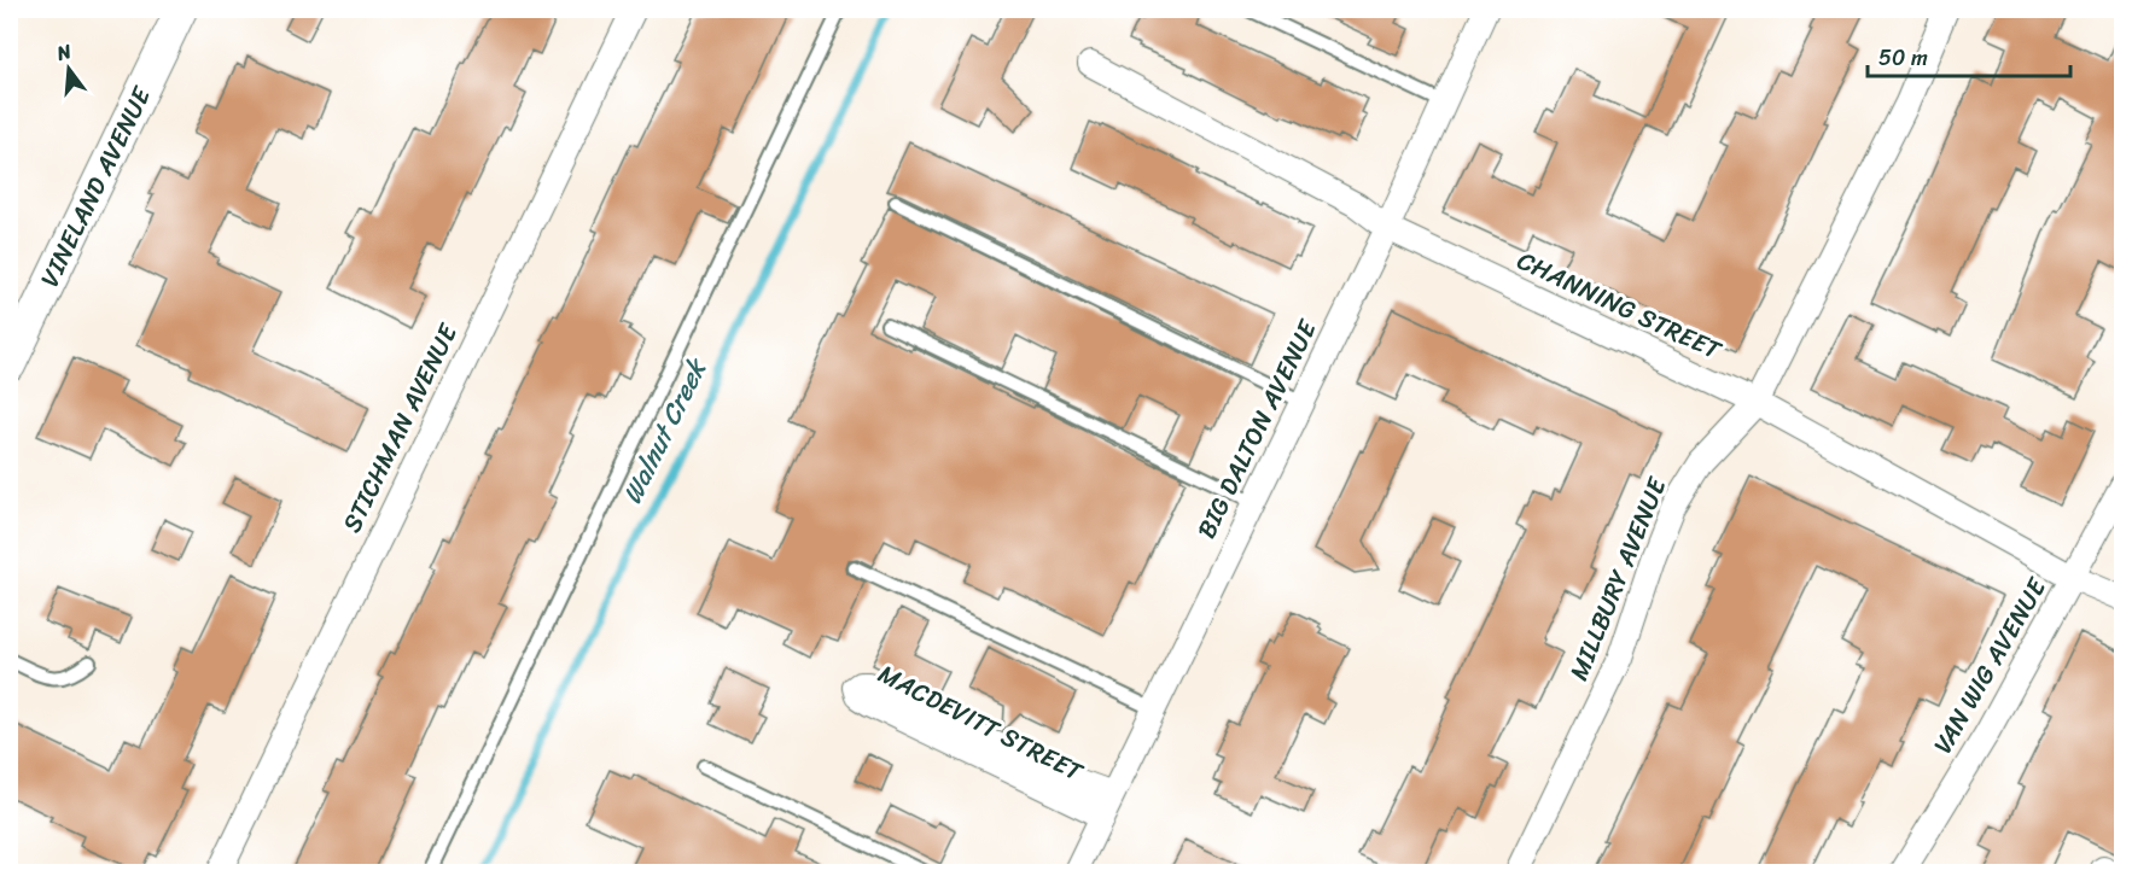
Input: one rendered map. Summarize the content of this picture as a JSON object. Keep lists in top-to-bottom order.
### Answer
{
  "streets": {
    "street": [
      "VINELAND AVENUE",
      "CHANNING STREET",
      "STICHMAN AVENUE",
      "BIG DALTON AVENUE",
      "MILLBURY AVENUE",
      "VAN WIG AVENUE",
      "MACDEVITT STREET"
    ]
  },
  "crossings": [
    ["CHANNING STREET", "BIG DALTON AVENUE"],
    ["CHANNING STREET", "MILLBURY AVENUE"],
    ["CHANNING STREET", "VAN WIG AVENUE"],
    ["BIG DALTON AVENUE", "MACDEVITT STREET"]
  ],
  "water": ["Walnut Creek"],
  "scale_bar": "50 m",
  "north": "top"
}
